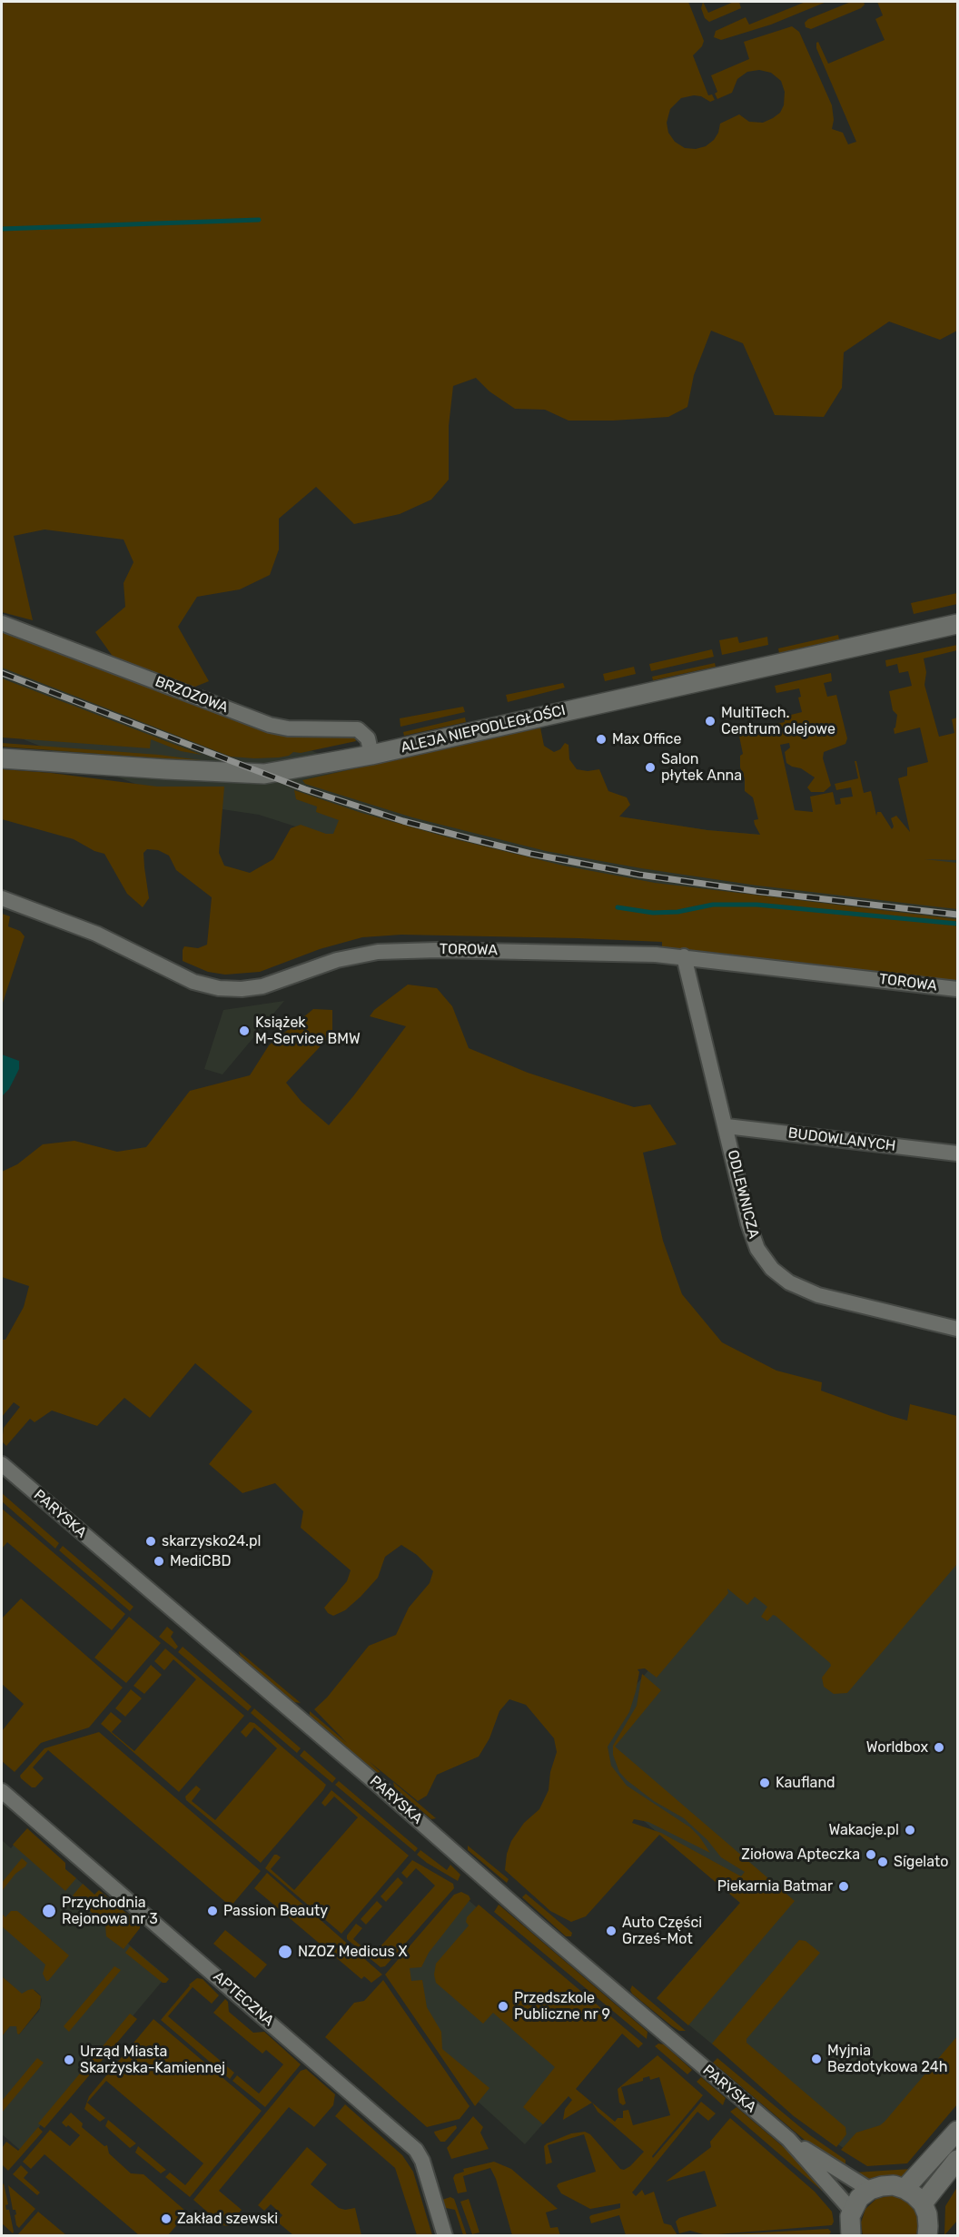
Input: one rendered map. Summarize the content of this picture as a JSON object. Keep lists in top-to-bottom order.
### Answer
{
  "streets": {
    "street": [
      "BRZOZOWA",
      "ALEJA NIEPODLEGŁOŚCI",
      "TOROWA",
      "BUDOWLANYCH",
      "ODLEWNICZA",
      "PARYSKA",
      "APTECZNA"
    ]
  },
  "crossings": [
    ["BRZOZOWA", "ALEJA NIEPODLEGŁOŚCI"],
    ["TOROWA", "ODLEWNICZA"],
    ["BUDOWLANYCH", "ODLEWNICZA"]
  ],
  "places": [
    "MultiTech. Centrum olejowe",
    "Max Office",
    "Salon płytek Anna",
    "Książek M-Service BMW",
    "skarzysko24.pl",
    "MediCBD",
    "Worldbox",
    "Kaufland",
    "Wakacje.pl",
    "Ziołowa Apteczka",
    "Sígelato",
    "Piekarnia Batmar",
    "Przychodnia Rejonowa nr 3",
    "Passion Beauty",
    "Auto Części Grześ-Mot",
    "NZOZ Medicus X",
    "Przedszkole Publiczne nr 9",
    "Myjnia Bezdotykowa 24h",
    "Urząd Miasta Skarżyska-Kamiennej",
    "Zakład szewski"
  ]
}
